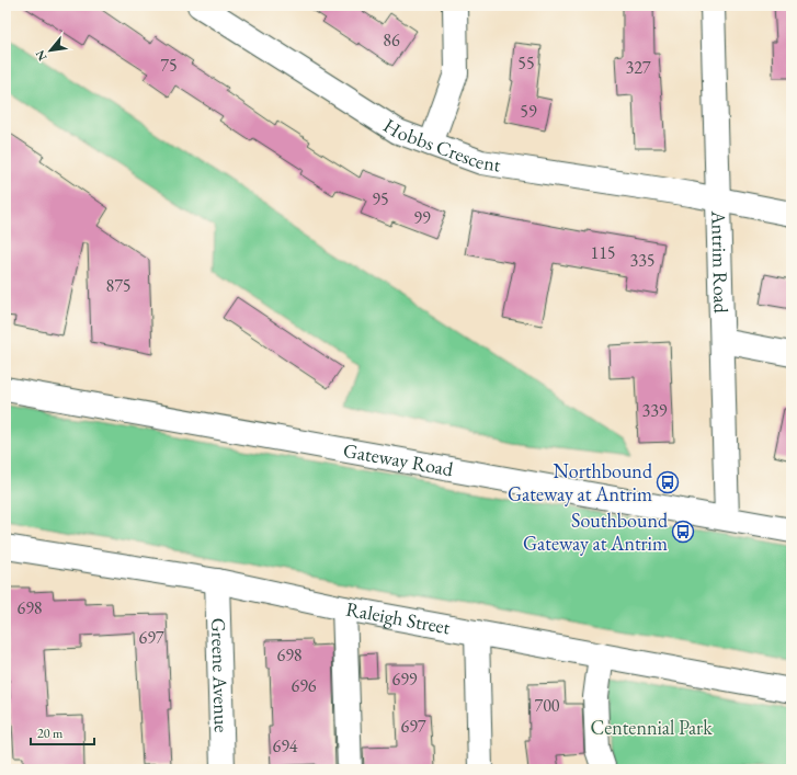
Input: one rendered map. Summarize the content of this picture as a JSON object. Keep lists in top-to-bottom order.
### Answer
{
  "streets": {
    "street": [
      "Hobbs Crescent",
      "Antrim Road",
      "Gateway Road",
      "Raleigh Street",
      "Greene Avenue"
    ]
  },
  "crossings": [
    ["Hobbs Crescent", "Antrim Road"],
    ["Antrim Road", "Gateway Road"],
    ["Raleigh Street", "Greene Avenue"]
  ],
  "parks": ["Centennial Park"],
  "places": {
    "bus stop": ["Northbound Gateway at Antrim", "Southbound Gateway at Antrim"]
  },
  "house_numbers": [
    "86",
    "55",
    "75",
    "327",
    "59",
    "95",
    "99",
    "115",
    "335",
    "875",
    "339",
    "698",
    "697",
    "698",
    "699",
    "696",
    "700",
    "697",
    "694"
  ],
  "scale_bar": "20 m",
  "north": "bottom left"
}
